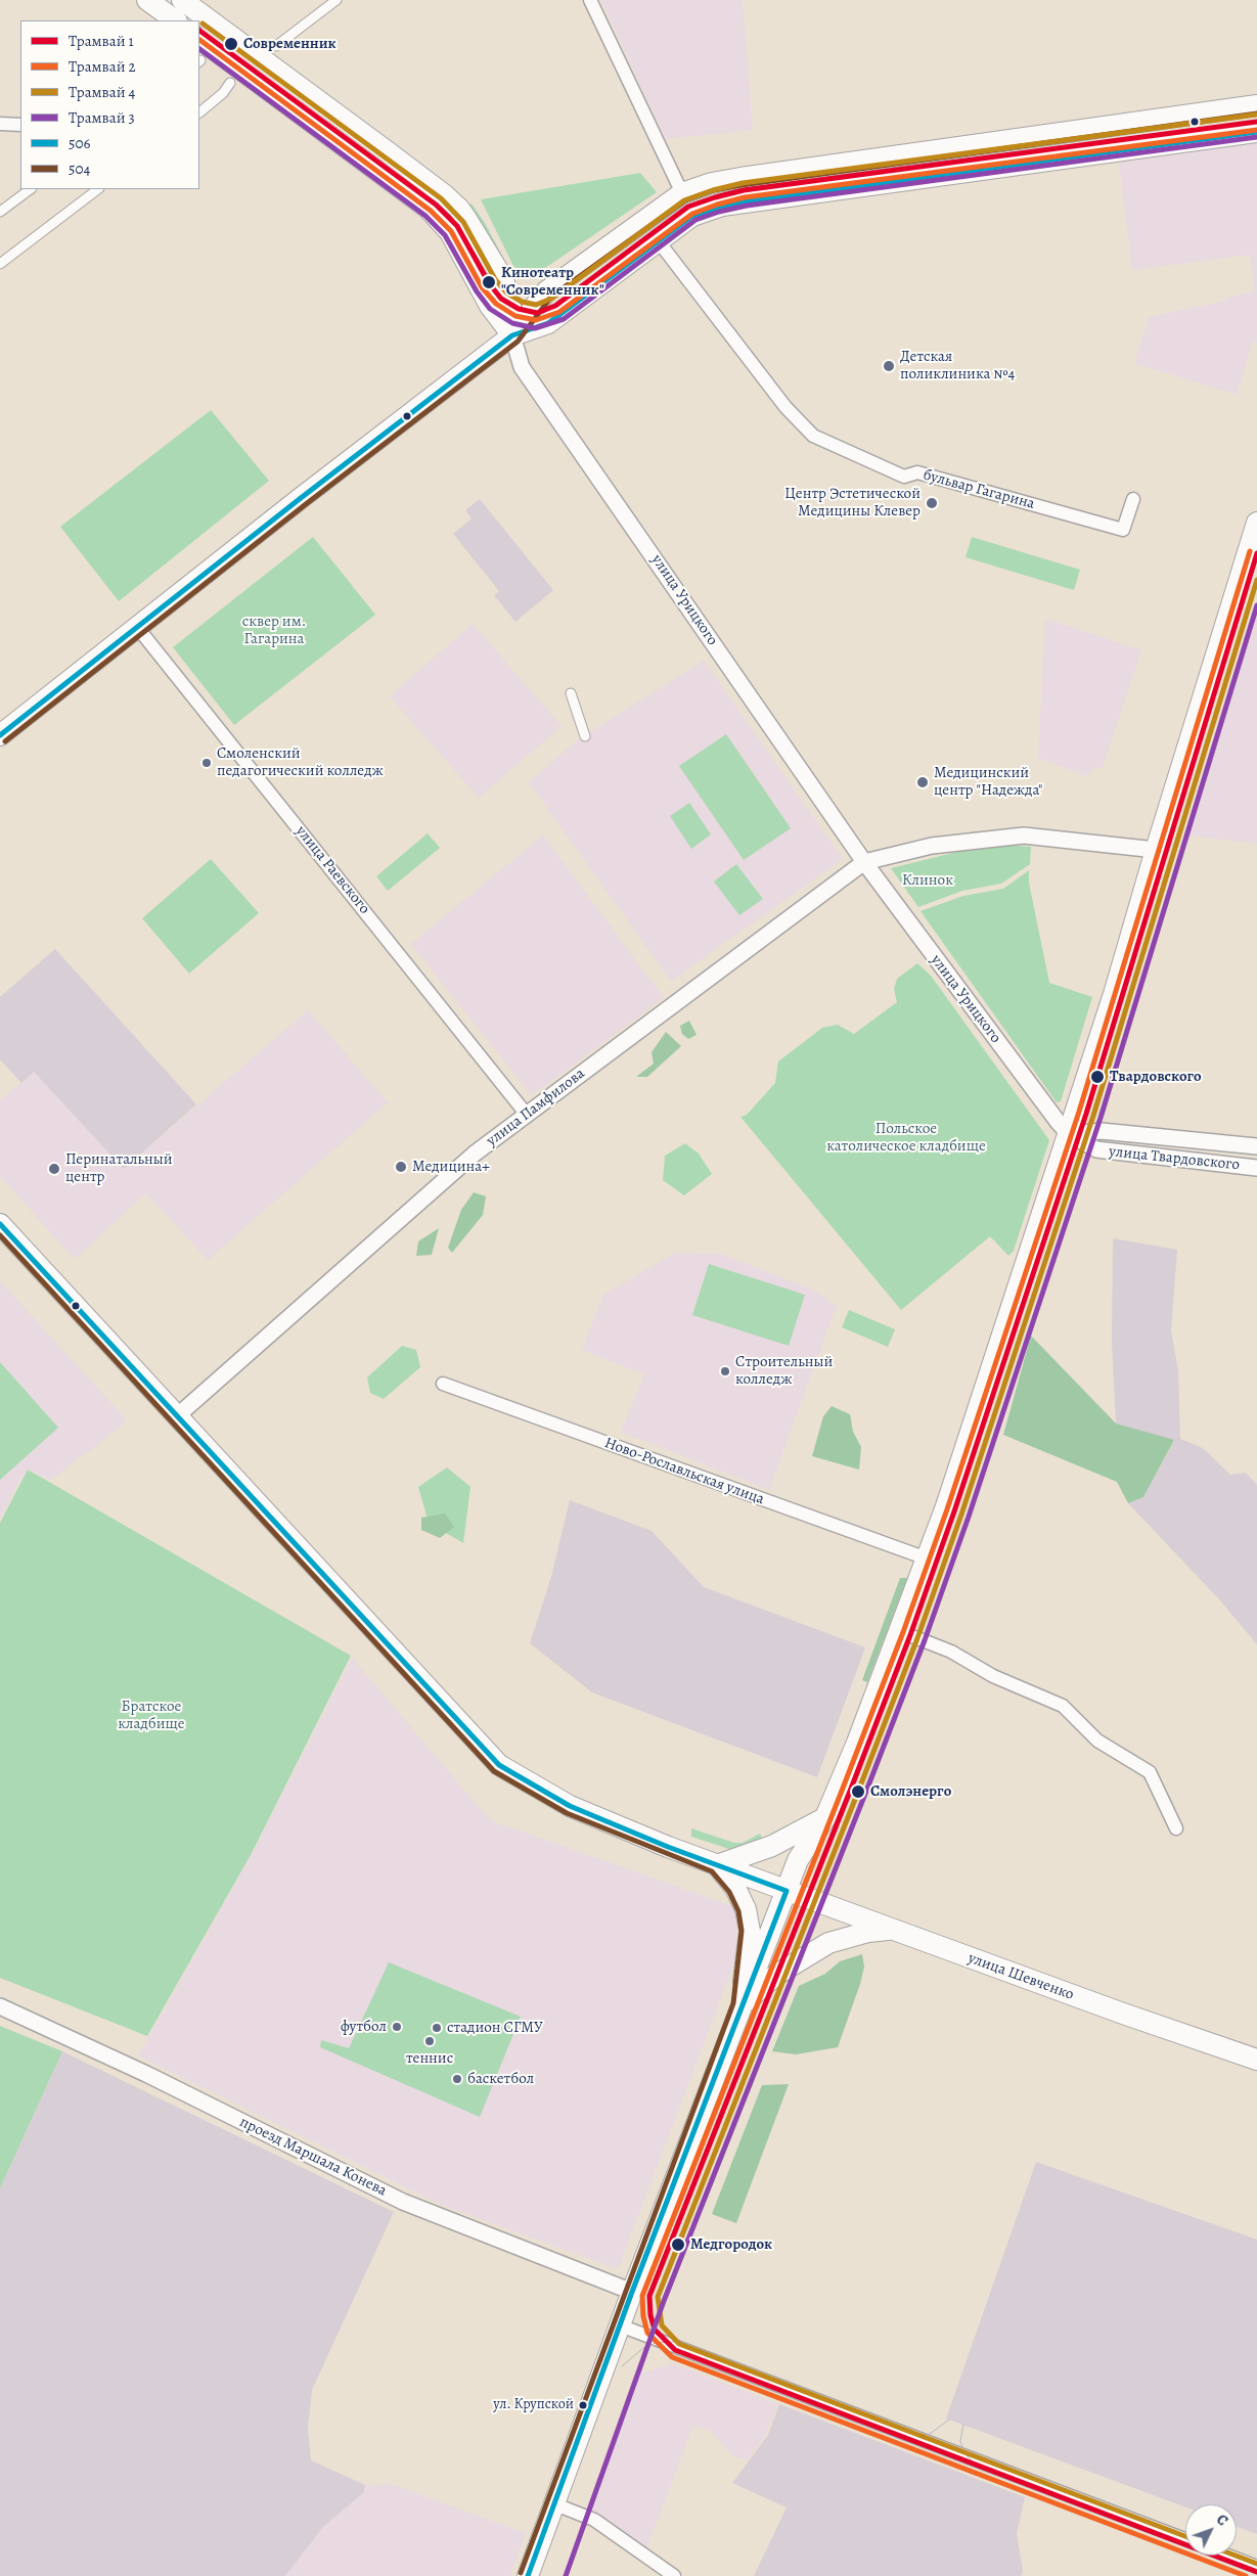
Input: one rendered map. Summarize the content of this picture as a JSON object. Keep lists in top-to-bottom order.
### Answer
{
  "streets": {
    "main road": ["улица Шевченко"],
    "street": [
      "бульвар Гагарина",
      "улица Урицкого",
      "улица Раевского",
      "улица Памфилова",
      "улица Твардовского",
      "Ново-Рославльская улица",
      "проезд Маршала Конева"
    ]
  },
  "crossings": [
    ["улица Урицкого", "улица Памфилова"],
    ["улица Урицкого", "улица Твардовского"],
    ["улица Раевского", "улица Памфилова"],
    ["улица Памфилова", "улица Шевченко"]
  ],
  "parks": [
    "сквер им. Гагарина",
    "Клинок",
    "Польское католическое кладбище",
    "Братское кладбище"
  ],
  "places": [
    "Современник",
    "Кинотеатр \"Современник\"",
    "Детская поликлиника №4",
    "Центр Эстетической Медицины Клевер",
    "Смоленский педагогический колледж",
    "Медицинский центр \"Надежда\"",
    "Твардовского",
    "Медицина+",
    "Перинатальный центр",
    "Строительный колледж",
    "Смолэнерго",
    "футбол",
    "стадион СГМУ",
    "теннис",
    "баскетбол",
    "Медгородок",
    "ул. Крупской"
  ],
  "lines": [
    "tram line 4",
    "tram line 1",
    "tram line 2",
    "tram line 3",
    "transit line 504",
    "transit line 506"
  ],
  "legend": [
    "Трамвай 1",
    "Трамвай 2",
    "Трамвай 4",
    "Трамвай 3",
    "506",
    "504"
  ],
  "north": "top right"
}
